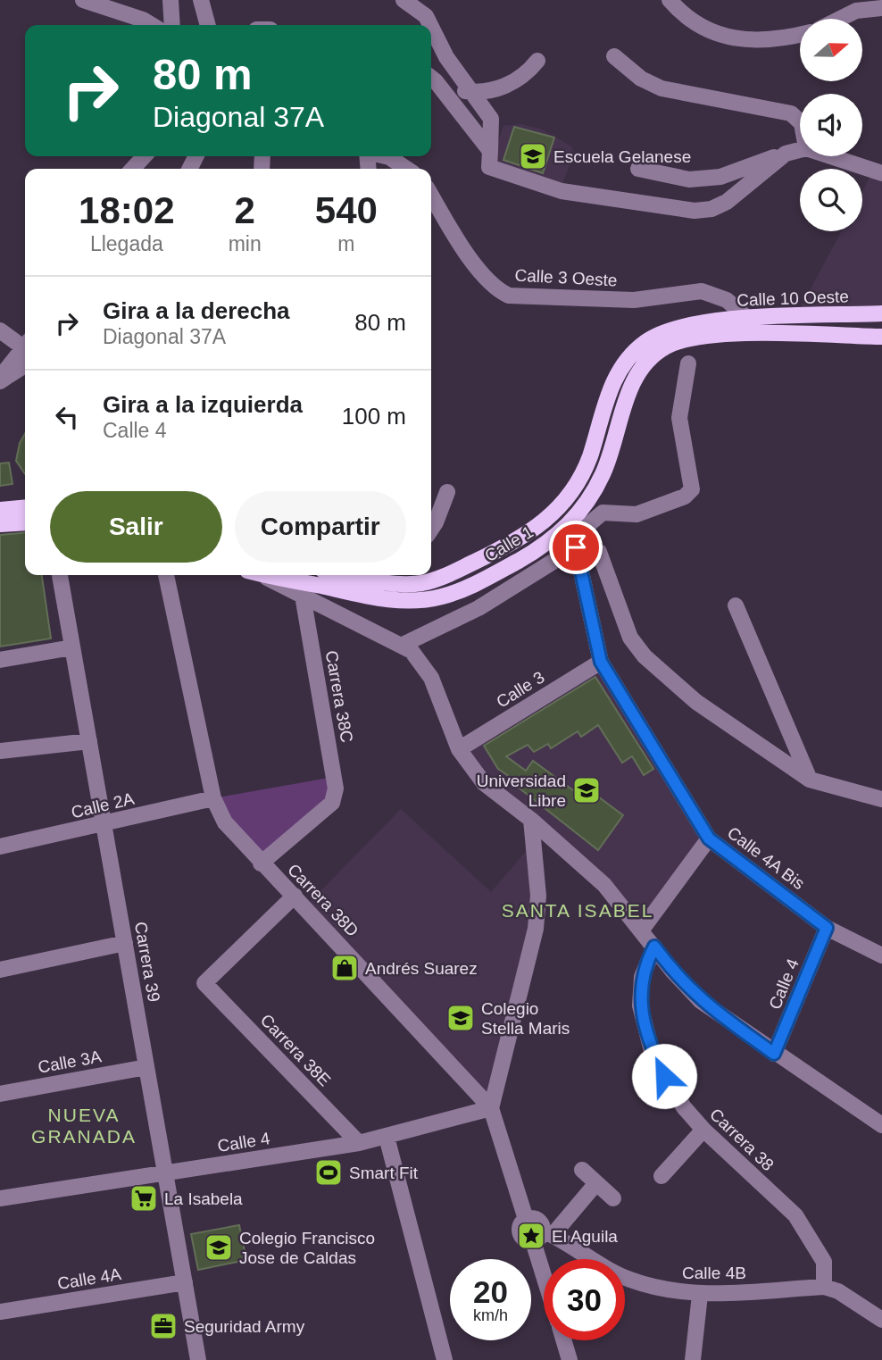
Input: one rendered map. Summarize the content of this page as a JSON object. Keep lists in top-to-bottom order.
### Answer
{
  "streets": {
    "main road": ["Calle 10 Oeste", "Calle 1"],
    "street": [
      "Calle 3 Oeste",
      "Calle 3",
      "Carrera 38C",
      "Calle 2A",
      "Calle 4A Bis",
      "Carrera 38D",
      "Carrera 39",
      "Calle 4",
      "Carrera 38E",
      "Calle 3A",
      "Carrera 38",
      "Calle 4B",
      "Calle 4A"
    ]
  },
  "crossings": [
    ["Calle 3 Oeste", "Calle 10 Oeste"],
    ["Calle 10 Oeste", "Calle 1"],
    ["Calle 3", "Calle 4A Bis"],
    ["Carrera 38C", "Carrera 38D"],
    ["Calle 2A", "Carrera 38D"],
    ["Calle 2A", "Carrera 39"],
    ["Calle 4A Bis", "Calle 4"],
    ["Carrera 38D", "Calle 4"],
    ["Carrera 38D", "Carrera 38E"],
    ["Carrera 38D", "Calle 4B"],
    ["Carrera 39", "Calle 4"],
    ["Carrera 39", "Calle 3A"],
    ["Carrera 39", "Calle 4A"],
    ["Calle 4", "Carrera 38E"],
    ["Carrera 38", "Calle 4B"]
  ],
  "districts": ["SANTA ISABEL", "NUEVA GRANADA"],
  "places": {
    "school or university": [
      "Escuela Gelanese",
      "Universidad Libre",
      "Colegio Stella Maris",
      "Colegio Francisco Jose de Caldas"
    ],
    "shop": ["Andrés Suarez"],
    "sports": ["Smart Fit"],
    "supermarket": ["La Isabela"],
    "place": ["El Aguila"],
    "office": ["Seguridad Army"]
  },
  "north": "right",
  "page": {
    "turn": ["80 m", "Diagonal 37A"],
    "eta": [
      "18:02",
      "Llegada",
      "2",
      "min",
      "540",
      "m"
    ],
    "list": [
      {
        "name": "Gira a la derecha",
        "note": "Diagonal 37A",
        "value": "80 m"
      },
      {
        "name": "Gira a la izquierda",
        "note": "Calle 4",
        "value": "100 m"
      }
    ],
    "buttons": ["Salir", "Compartir"],
    "speed": "20 km/h",
    "limit": "30"
  }
}
